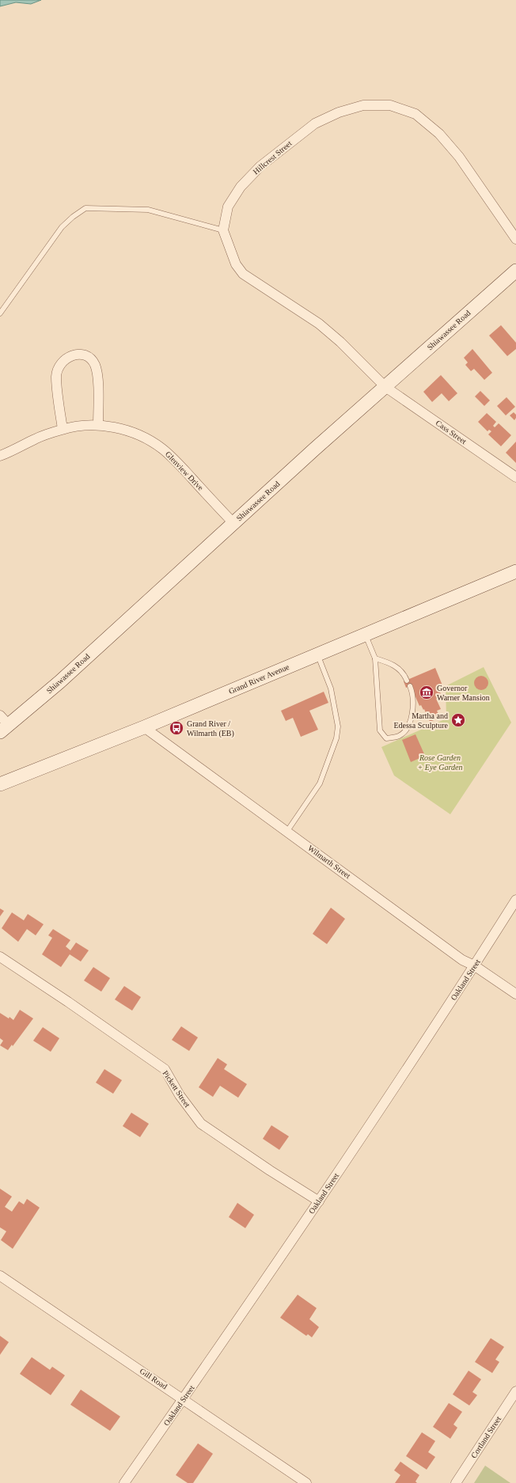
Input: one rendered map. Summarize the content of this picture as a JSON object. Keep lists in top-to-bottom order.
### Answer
{
  "streets": {
    "street": [
      "Hillcrest Street",
      "Shiawassee Road",
      "Cass Street",
      "Glenview Drive",
      "Grand River Avenue",
      "Wilmarth Street",
      "Oakland Street",
      "Pickett Street",
      "Gill Road",
      "Cortland Street"
    ]
  },
  "crossings": [
    ["Shiawassee Road", "Cass Street"],
    ["Shiawassee Road", "Glenview Drive"],
    ["Grand River Avenue", "Wilmarth Street"],
    ["Wilmarth Street", "Oakland Street"],
    ["Oakland Street", "Pickett Street"],
    ["Oakland Street", "Gill Road"]
  ],
  "parks": ["Rose Garden + Eye Garden"],
  "places": {
    "museum": ["Governor Warner Mansion"],
    "place": ["Martha and Edessa Sculpture"],
    "bus stop": ["Grand River / Wilmarth (EB)"]
  }
}
